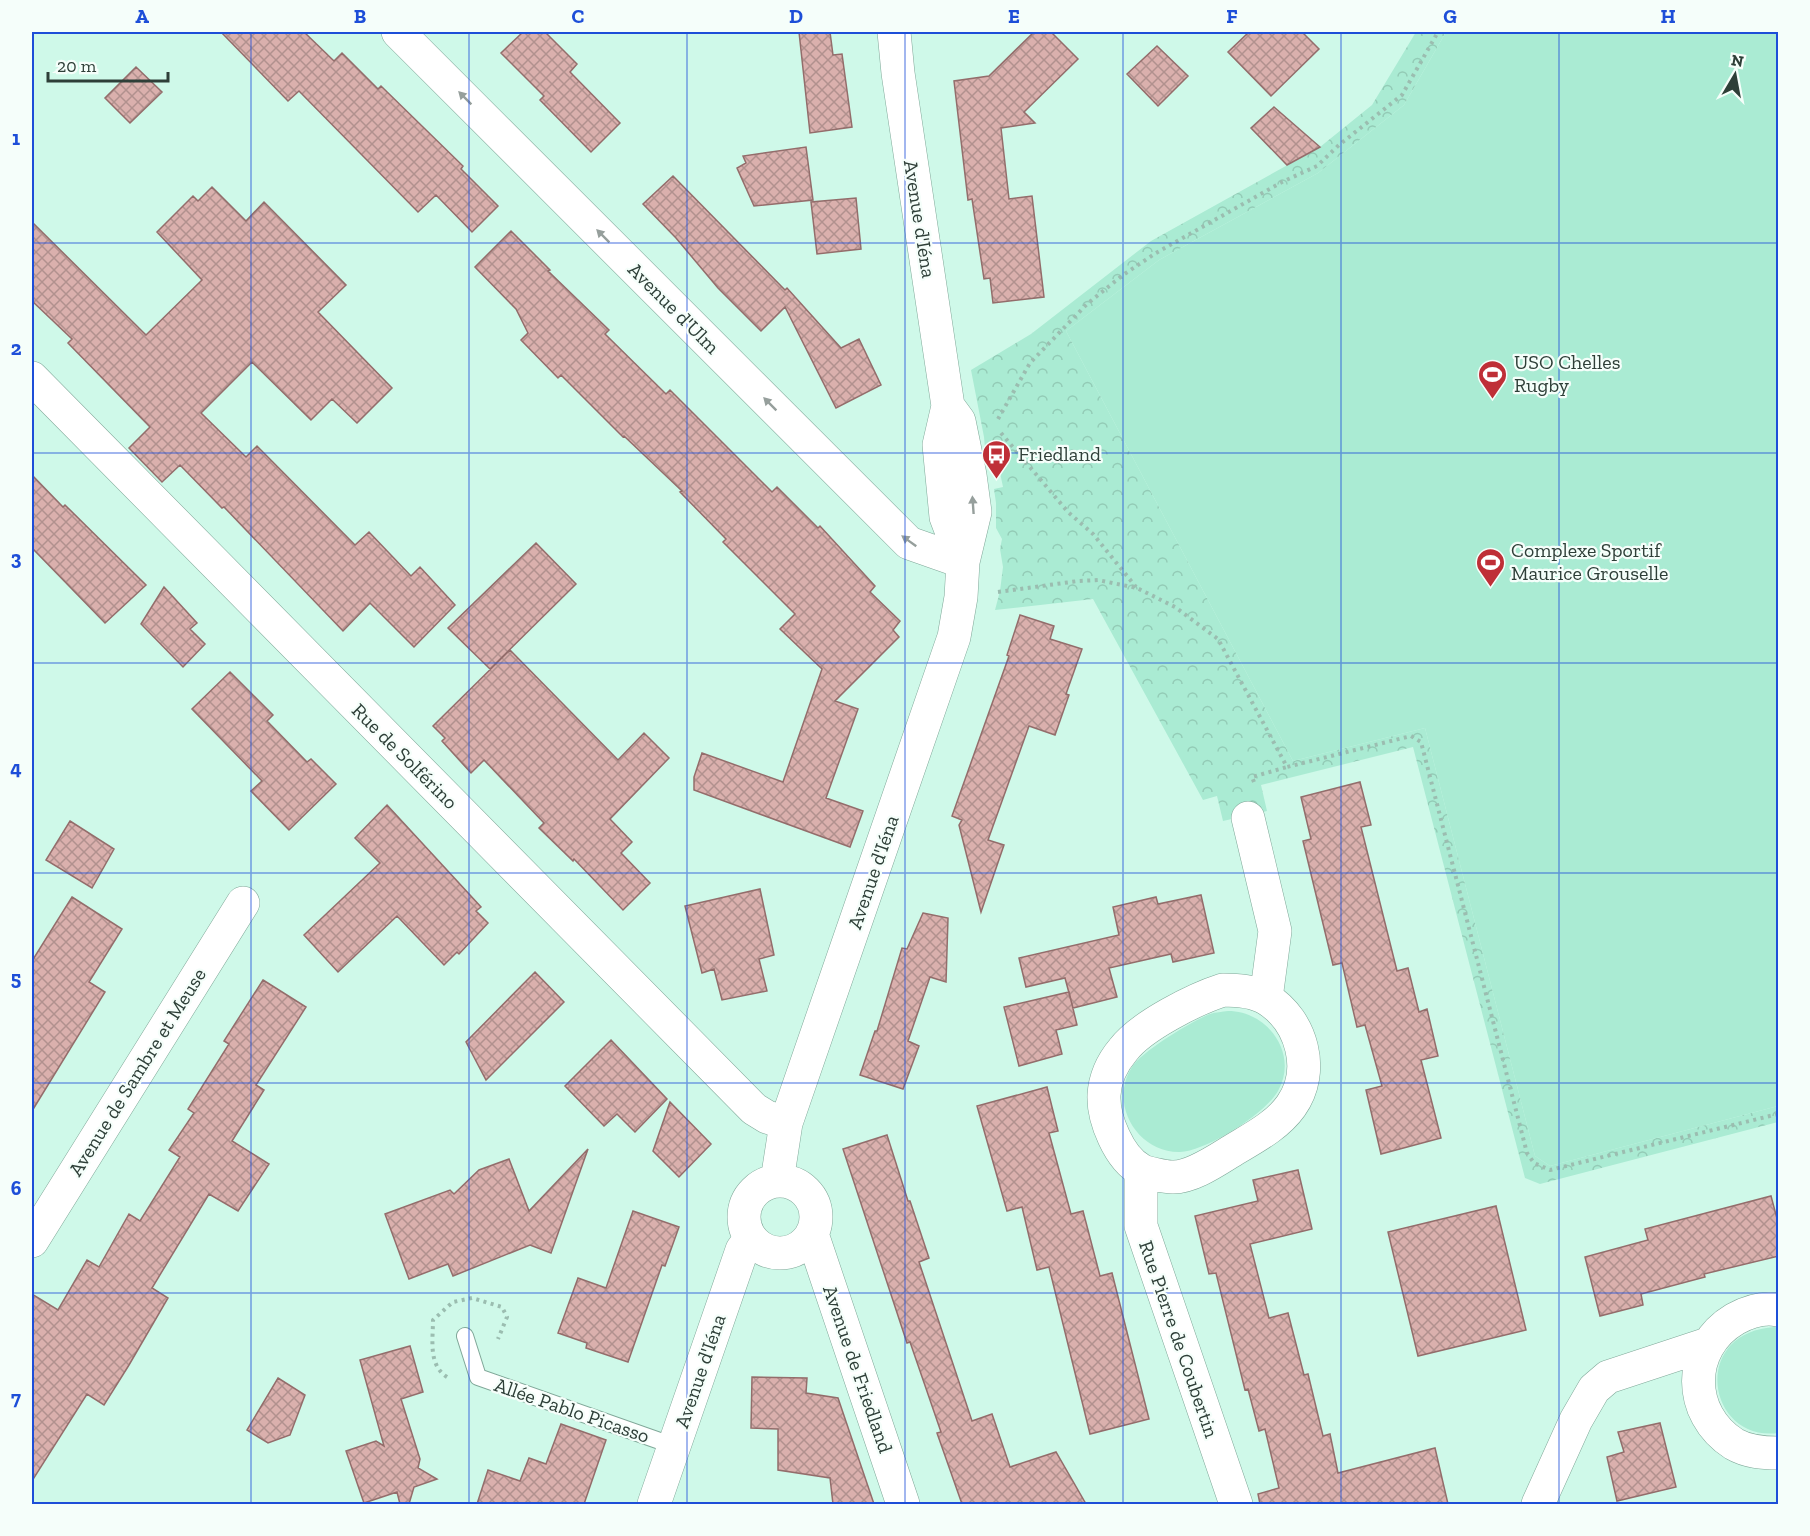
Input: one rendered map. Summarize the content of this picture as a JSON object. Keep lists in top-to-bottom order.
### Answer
{
  "streets": {
    "street": [
      "Avenue d'Iéna",
      "Avenue d'Ulm",
      "Rue de Solférino",
      "Avenue de Sambre et Meuse",
      "Rue Pierre de Coubertin",
      "Avenue de Friedland"
    ],
    "lane": ["Allée Pablo Picasso"]
  },
  "crossings": [
    ["Avenue d'Iéna", "Avenue d'Ulm"],
    ["Avenue d'Iéna", "Rue de Solférino"],
    ["Avenue d'Iéna", "Avenue de Friedland"],
    ["Avenue d'Iéna", "Allée Pablo Picasso"]
  ],
  "one_way": ["Avenue d'Ulm"],
  "places": {
    "sports": ["USO Chelles Rugby", "Complexe Sportif Maurice Grouselle"],
    "bus stop": ["Friedland"]
  },
  "scale_bar": "20 m",
  "north": "top",
  "grid": {
    "columns": [
      "A",
      "B",
      "C",
      "D",
      "E",
      "F",
      "G",
      "H"
    ],
    "rows": [
      "1",
      "2",
      "3",
      "4",
      "5",
      "6",
      "7"
    ]
  }
}
